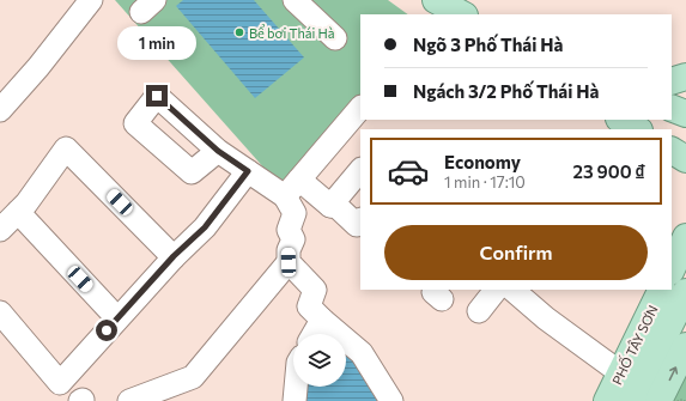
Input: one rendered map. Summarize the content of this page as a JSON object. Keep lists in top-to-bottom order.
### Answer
{
  "streets": {
    "main road": ["PHỐ TÂY SƠN"]
  },
  "places": ["Bể bơi Thái Hà"],
  "page": {
    "banner": ["Ngõ 3 Phố Thái Hà", "Ngách 3/2 Phố Thái Hà"],
    "bubble": "1 min",
    "list": [
      {
        "name": "Economy",
        "note": "1 min · 17:10",
        "value": "23 900 ₫"
      }
    ],
    "buttons": "Confirm"
  }
}
